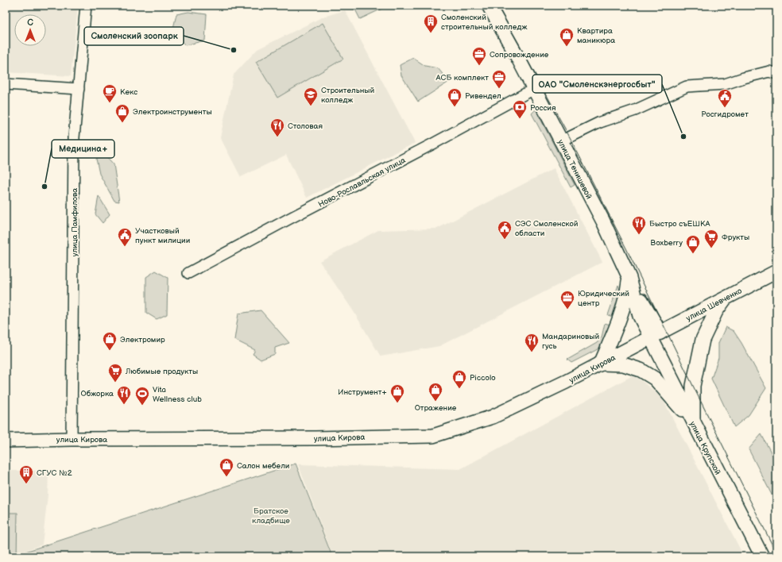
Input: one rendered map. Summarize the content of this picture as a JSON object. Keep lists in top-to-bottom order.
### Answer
{
  "streets": {
    "main road": [
      "улица Тенишевой",
      "улица Шевченко",
      "улица Кирова",
      "улица Крупской"
    ],
    "street": ["Ново-Рославльская улица", "улица Памфилова"]
  },
  "crossings": [
    ["улица Тенишевой", "Ново-Рославльская улица"],
    ["улица Тенишевой", "улица Шевченко"],
    ["улица Тенишевой", "улица Кирова"],
    ["улица Тенишевой", "улица Крупской"],
    ["улица Памфилова", "улица Кирова"],
    ["улица Шевченко", "улица Кирова"],
    ["улица Шевченко", "улица Крупской"],
    ["улица Кирова", "улица Крупской"]
  ],
  "parks": ["Братское кладбище"],
  "places": {
    "building": ["Смоленский строительный колледж", "СГУС №2"],
    "shop": [
      "Квартира маникюра",
      "Ривендел",
      "Электроинструменты",
      "Boxberry",
      "Электромир",
      "Piccolo",
      "Отражение",
      "Инструмент+",
      "Салон мебели"
    ],
    "other": ["Смоленский зоопарк", "ОАО \"Смоленскэнергосбыт\"", "Медицина+"],
    "office": ["Сопровождение", "АСБ комплект", "Юридический центр"],
    "cafe": ["Кекс"],
    "school or university": ["Строительный колледж"],
    "public building": ["Росгидромет", "СЭС Смоленской области", "Участковый пункт милиции"],
    "bank": ["Россия"],
    "restaurant": [
      "Столовая",
      "Быстро съЕШКА",
      "Мандариновый гусь",
      "Обжорка"
    ],
    "supermarket": ["Фрукты", "Любимые продукты"],
    "sports": ["Vita Wellness club"]
  },
  "north": "top"
}
